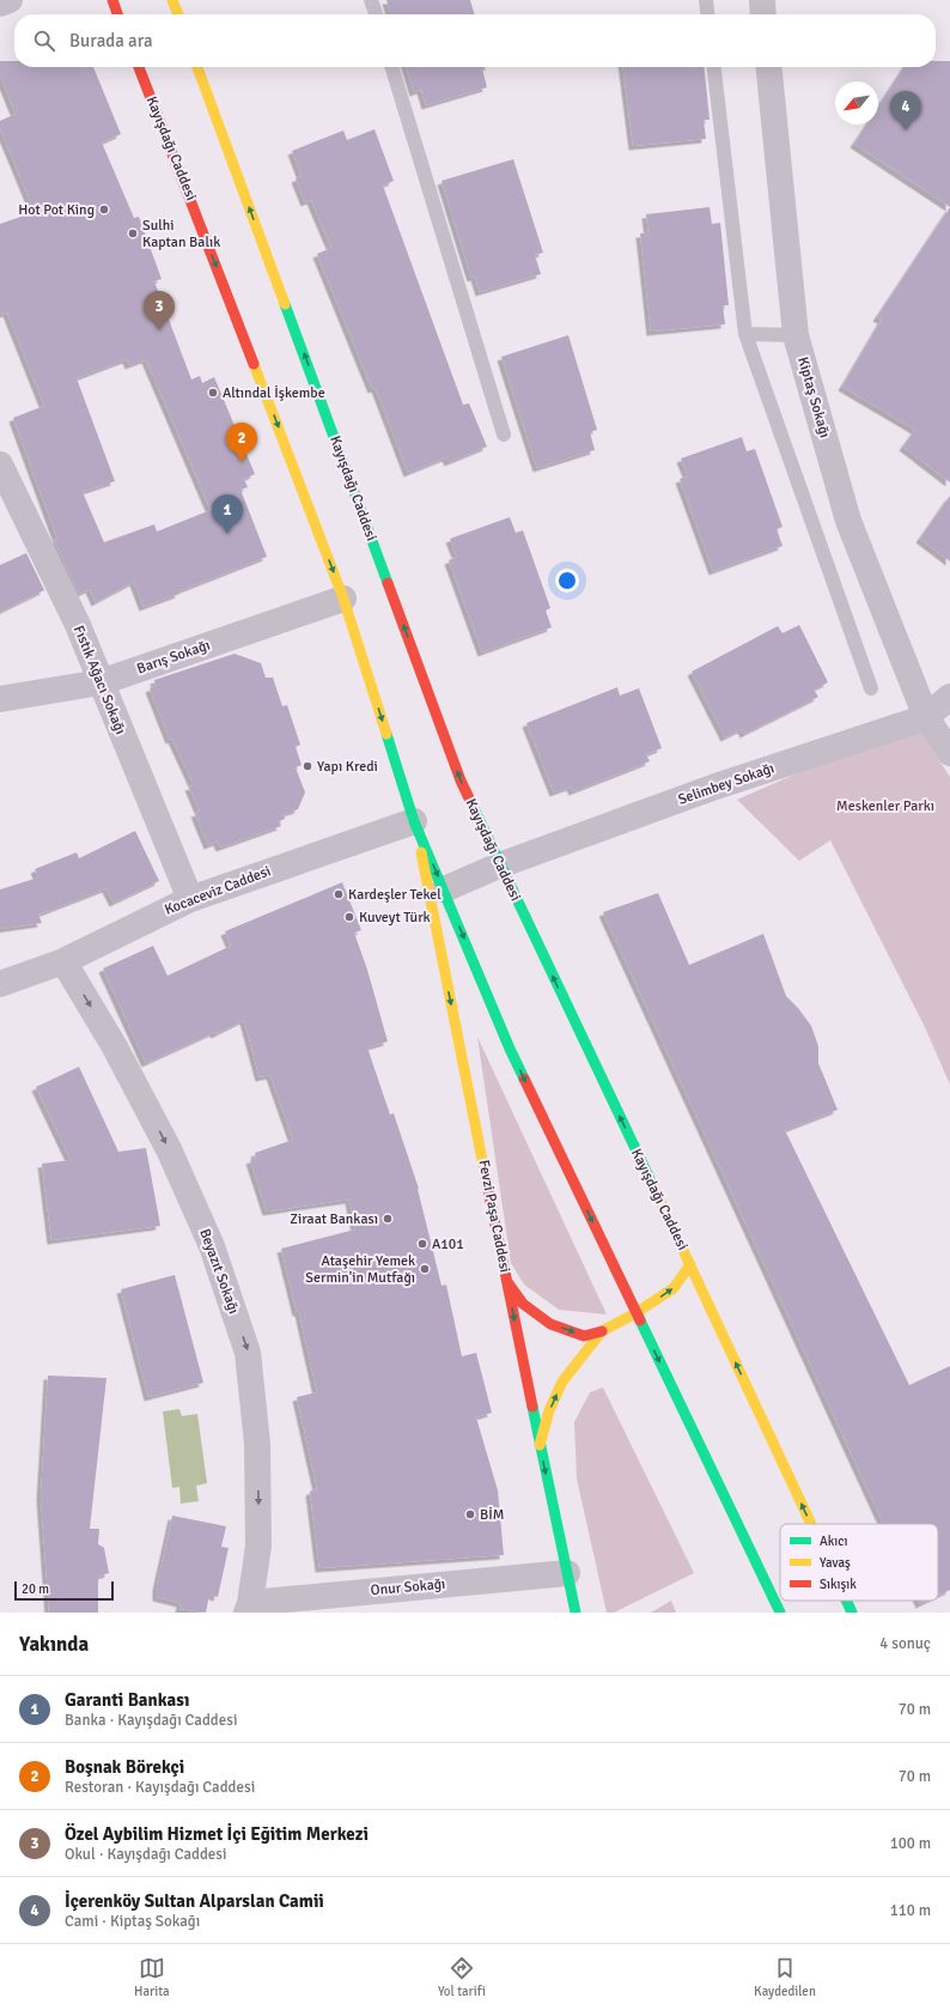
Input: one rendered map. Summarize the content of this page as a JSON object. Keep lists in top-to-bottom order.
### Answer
{
  "streets": {
    "main road": ["Kayışdağı Caddesi", "Fevzi Paşa Caddesi"],
    "street": [
      "Kiptaş Sokağı",
      "Barış Sokağı",
      "Fıstık Ağacı Sokağı",
      "Selimbey Sokağı",
      "Kocaceviz Caddesi",
      "Beyazıt Sokağı",
      "Onur Sokağı"
    ]
  },
  "crossings": [
    ["Kayışdağı Caddesi", "Barış Sokağı"],
    ["Kayışdağı Caddesi", "Selimbey Sokağı"],
    ["Kayışdağı Caddesi", "Kocaceviz Caddesi"],
    ["Kayışdağı Caddesi", "Fevzi Paşa Caddesi"],
    ["Kiptaş Sokağı", "Selimbey Sokağı"],
    ["Barış Sokağı", "Fıstık Ağacı Sokağı"],
    ["Fıstık Ağacı Sokağı", "Kocaceviz Caddesi"],
    ["Kocaceviz Caddesi", "Fevzi Paşa Caddesi"],
    ["Kocaceviz Caddesi", "Beyazıt Sokağı"],
    ["Fevzi Paşa Caddesi", "Onur Sokağı"],
    ["Beyazıt Sokağı", "Onur Sokağı"]
  ],
  "one_way": ["Fevzi Paşa Caddesi", "Beyazıt Sokağı"],
  "parks": ["Meskenler Parkı"],
  "places": [
    "Hot Pot King",
    "Sulhi Kaptan Balık",
    "Altındal İşkembe",
    "Yapı Kredi",
    "Kardeşler Tekel",
    "Kuveyt Türk",
    "Ziraat Bankası",
    "A101",
    "Ataşehir Yemek Sermin'in Mutfağı",
    "BİM"
  ],
  "legend": ["Akıcı", "Yavaş", "Sıkışık"],
  "scale_bar": "20 m",
  "north": "bottom left",
  "page": {
    "search": "Burada ara",
    "pins": [
      "4",
      "3",
      "2",
      "1"
    ],
    "scale": "20 m",
    "heading": ["Yakında", "4 sonuç"],
    "list": [
      {
        "mark": "1",
        "name": "Garanti Bankası",
        "note": "Banka · Kayışdağı Caddesi",
        "value": "70 m"
      },
      {
        "mark": "2",
        "name": "Boşnak Börekçi",
        "note": "Restoran · Kayışdağı Caddesi",
        "value": "70 m"
      },
      {
        "mark": "3",
        "name": "Özel Aybilim Hizmet İçi Eğitim Merkezi",
        "note": "Okul · Kayışdağı Caddesi",
        "value": "100 m"
      },
      {
        "mark": "4",
        "name": "İçerenköy Sultan Alparslan Camii",
        "note": "Cami · Kiptaş Sokağı",
        "value": "110 m"
      }
    ],
    "nav": ["Harita", "Yol tarifi", "Kaydedilen"]
  }
}
